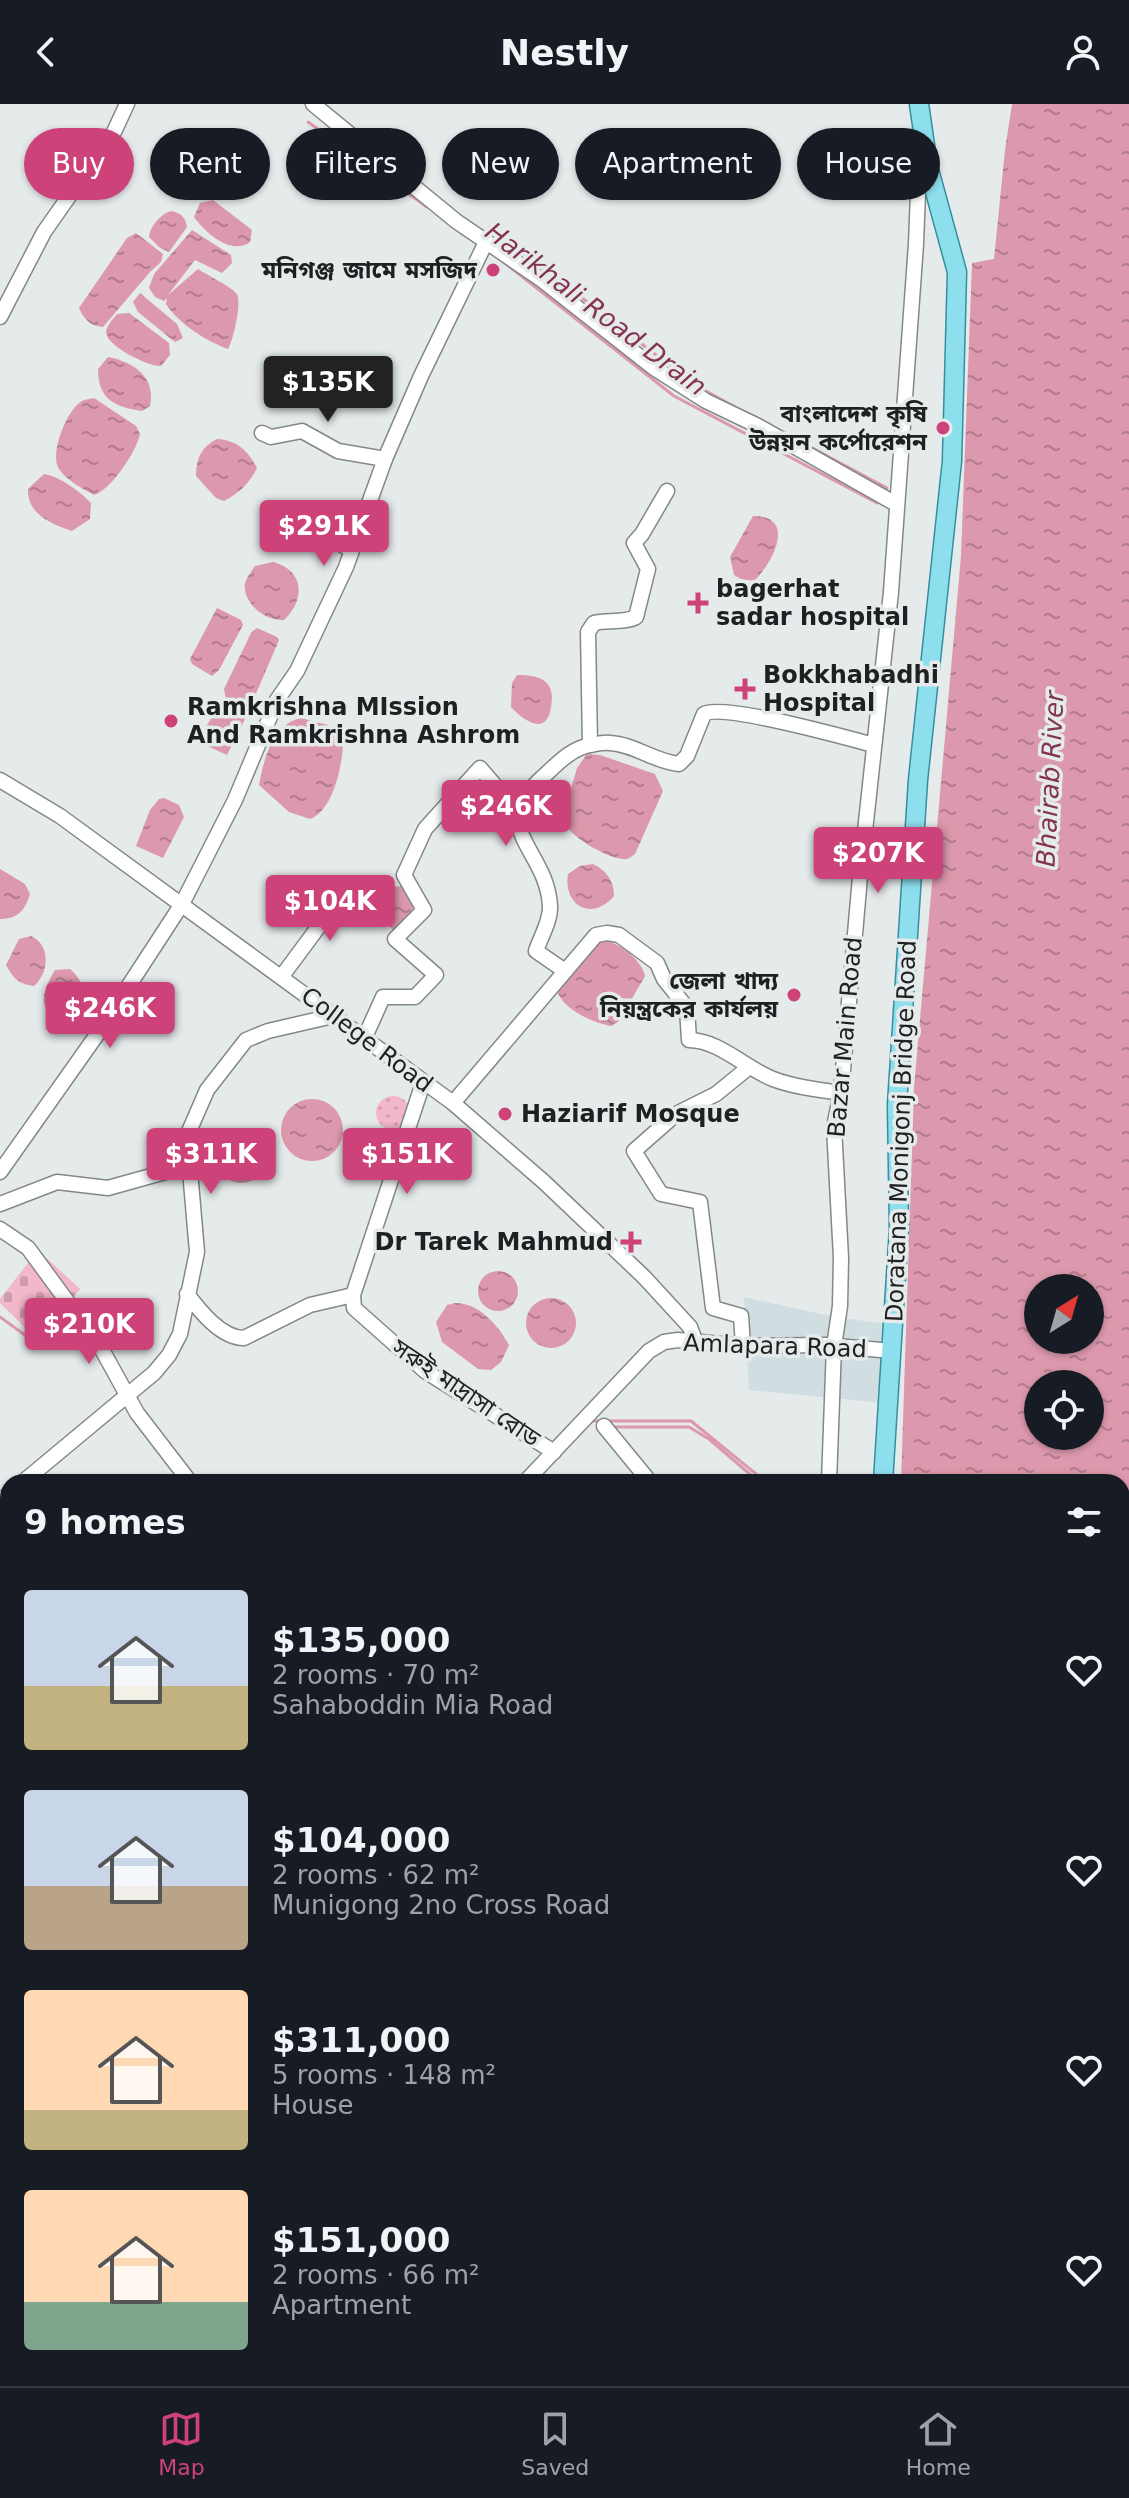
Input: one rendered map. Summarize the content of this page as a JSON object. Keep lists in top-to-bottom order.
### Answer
{
  "streets": {
    "main road": ["Doratana Monigonj Bridge Road"],
    "street": [
      "Bazar Main Road",
      "College Road",
      "Amlapara Road",
      "সরুই মাদ্রাসা রোড"
    ]
  },
  "crossings": [
    ["Bazar Main Road", "Amlapara Road"],
    ["College Road", "Amlapara Road"],
    ["Doratana Monigonj Bridge Road", "Amlapara Road"],
    ["Amlapara Road", "সরুই মাদ্রাসা রোড"]
  ],
  "water": ["Harikhali Road Drain", "Bhairab River"],
  "places": {
    "other": [
      "মনিগঞ্জ জামে মসজিদ",
      "বাংলাদেশ কৃষি উন্নয়ন কর্পোরেশন",
      "Ramkrishna MIssion And Ramkrishna Ashrom",
      "জেলা খাদ্য নিয়ন্ত্রকের কার্যলয়",
      "Haziarif Mosque"
    ],
    "health": ["bagerhat sadar hospital", "Bokkhabadhi Hospital", "Dr Tarek Mahmud"]
  },
  "north": "top right",
  "page": {
    "header": "Nestly",
    "chip": [
      "Buy",
      "Rent",
      "Filters",
      "New",
      "Apartment",
      "House"
    ],
    "price": [
      "$135K",
      "$291K",
      "$246K",
      "$207K",
      "$104K",
      "$246K",
      "$311K",
      "$151K",
      "$210K"
    ],
    "heading": "9 homes",
    "list": [
      {
        "name": "$135,000",
        "note": "2 rooms · 70 m² · Sahaboddin Mia Road"
      },
      {
        "name": "$104,000",
        "note": "2 rooms · 62 m² · Munigong 2no Cross Road"
      },
      {
        "name": "$311,000",
        "note": "5 rooms · 148 m² · House"
      },
      {
        "name": "$151,000",
        "note": "2 rooms · 66 m² · Apartment"
      }
    ],
    "tabs": ["Map", "Saved", "Home"]
  }
}
